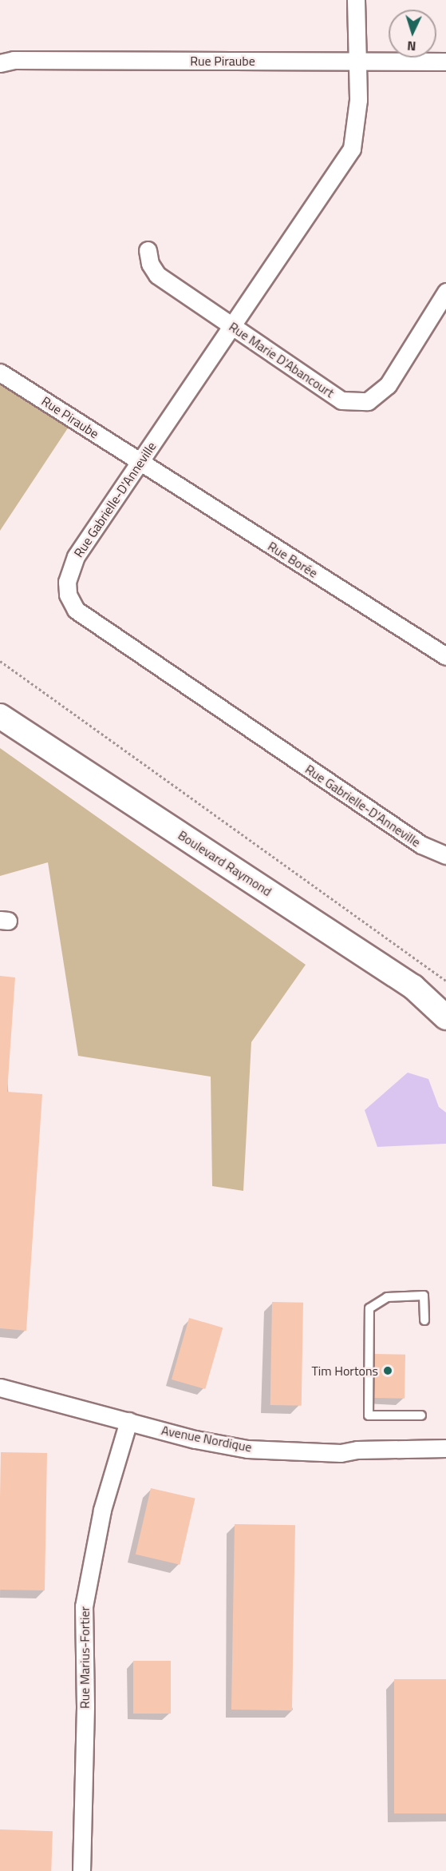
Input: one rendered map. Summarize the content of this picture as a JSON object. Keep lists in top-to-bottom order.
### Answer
{
  "streets": {
    "street": [
      "Rue Piraube",
      "Rue Marie D'Abancourt",
      "Rue Gabrielle-D'Anneville",
      "Rue Borée",
      "Boulevard Raymond",
      "Avenue Nordique",
      "Rue Marius-Fortier"
    ]
  },
  "crossings": [
    ["Rue Piraube", "Rue Gabrielle-D'Anneville"],
    ["Rue Piraube", "Rue Borée"],
    ["Rue Marie D'Abancourt", "Rue Gabrielle-D'Anneville"],
    ["Rue Gabrielle-D'Anneville", "Rue Borée"],
    ["Avenue Nordique", "Rue Marius-Fortier"]
  ],
  "places": ["Tim Hortons"],
  "north": "bottom"
}
